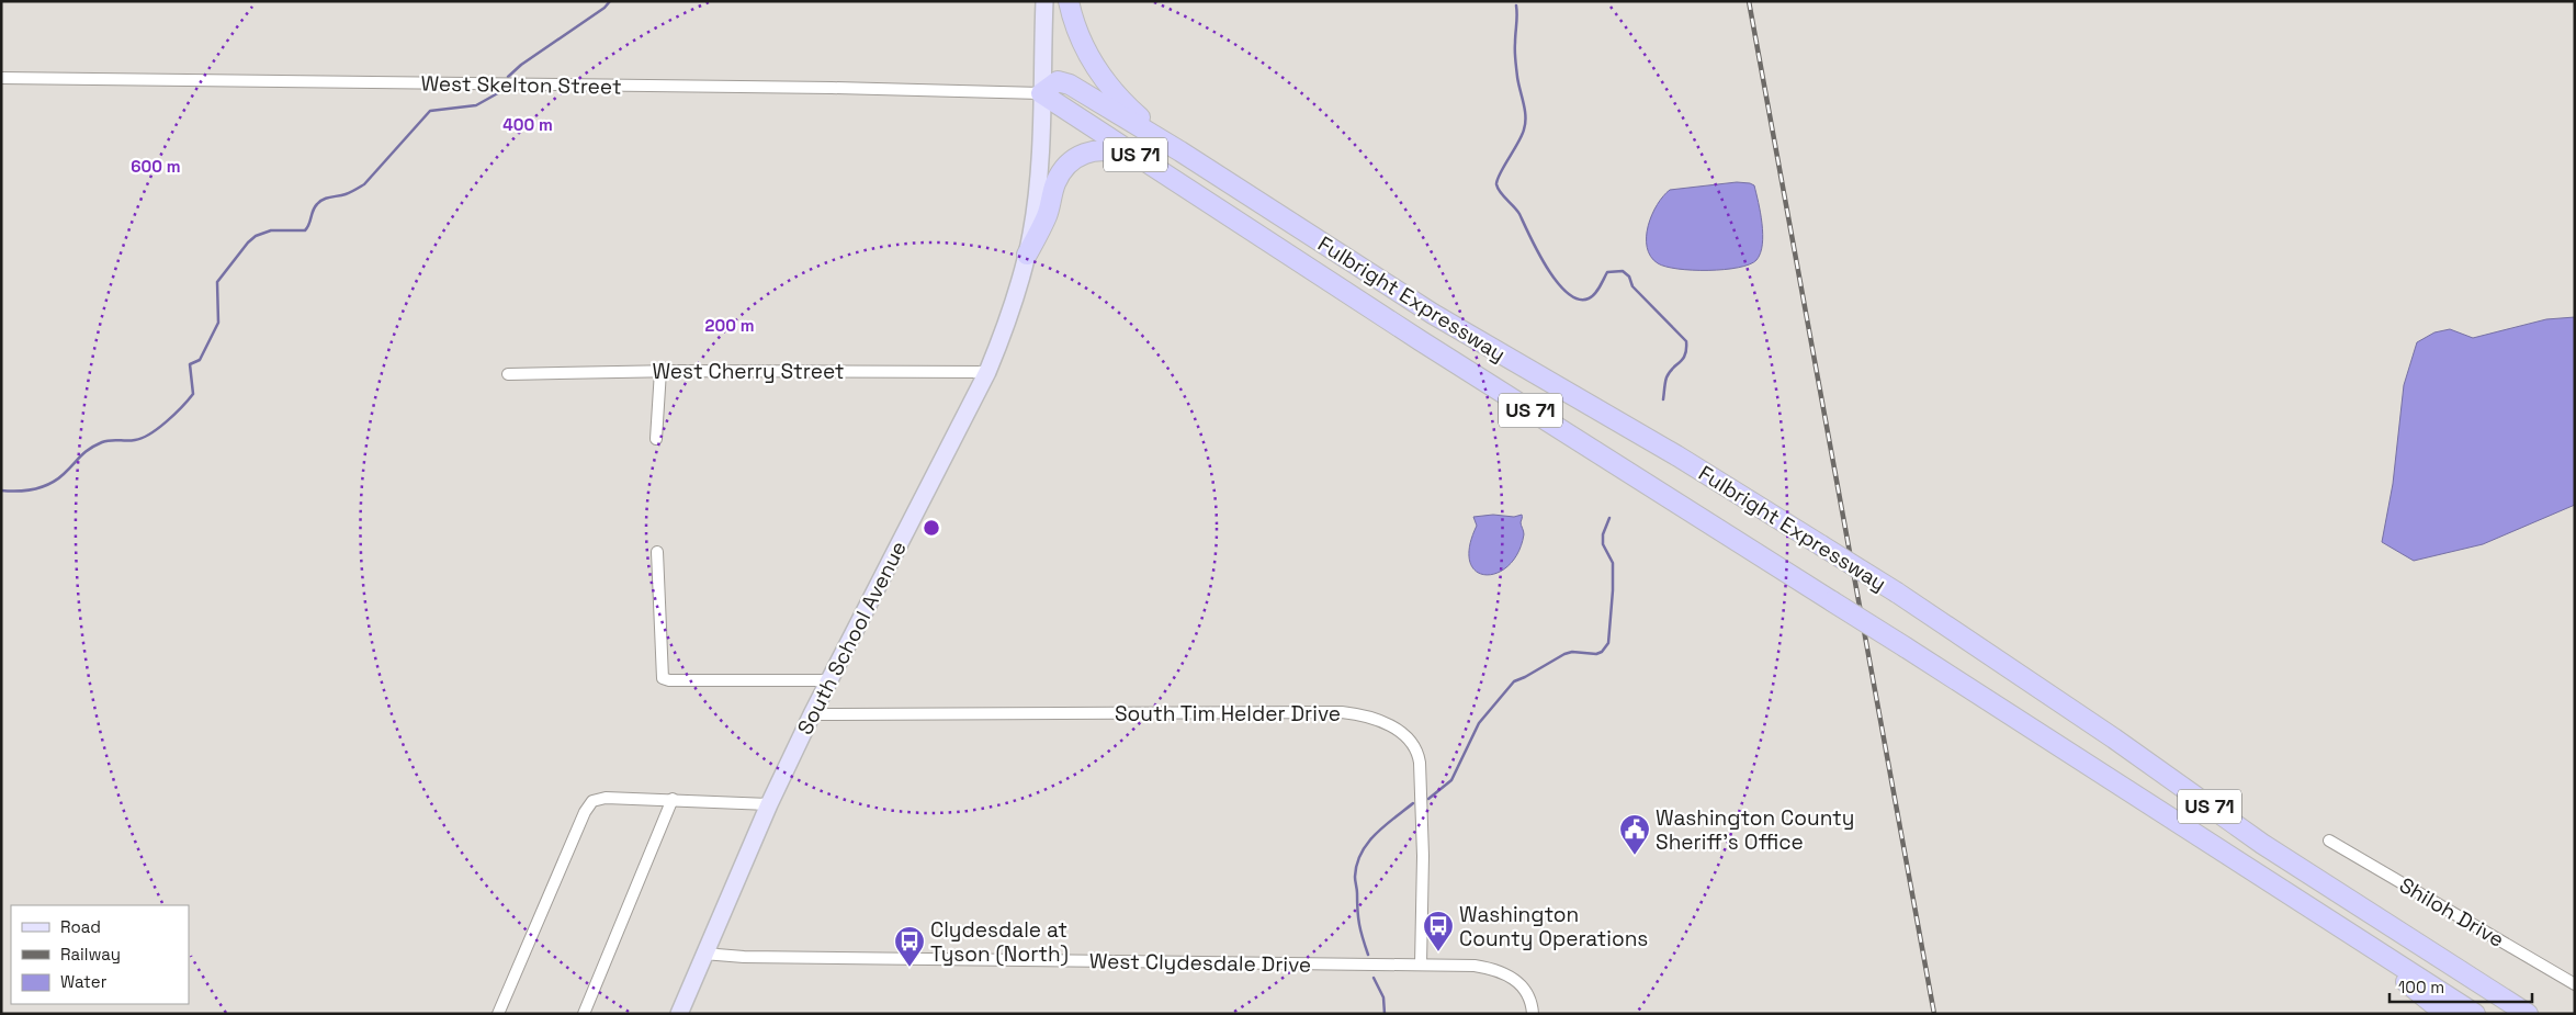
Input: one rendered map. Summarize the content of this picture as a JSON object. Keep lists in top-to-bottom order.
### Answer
{
  "streets": {
    "highway": ["US 71", "Fulbright Expressway"],
    "main road": ["South School Avenue"],
    "street": [
      "West Skelton Street",
      "West Cherry Street",
      "South Tim Helder Drive",
      "Shiloh Drive",
      "West Clydesdale Drive"
    ]
  },
  "crossings": [
    ["West Skelton Street", "US 71"],
    ["West Skelton Street", "Fulbright Expressway"],
    ["West Skelton Street", "South School Avenue"],
    ["US 71", "Fulbright Expressway"],
    ["US 71", "South School Avenue"],
    ["Fulbright Expressway", "South School Avenue"],
    ["West Cherry Street", "South School Avenue"],
    ["South School Avenue", "South Tim Helder Drive"],
    ["South School Avenue", "West Clydesdale Drive"],
    ["South Tim Helder Drive", "West Clydesdale Drive"]
  ],
  "places": {
    "public building": ["Washington County Sheriff's Office"],
    "bus stop": ["Washington County Operations", "Clydesdale at Tyson (North)"]
  },
  "legend": ["Road", "Railway", "Water"],
  "scale_bar": "100 m",
  "rings": ["400 m", "600 m", "200 m"]
}
